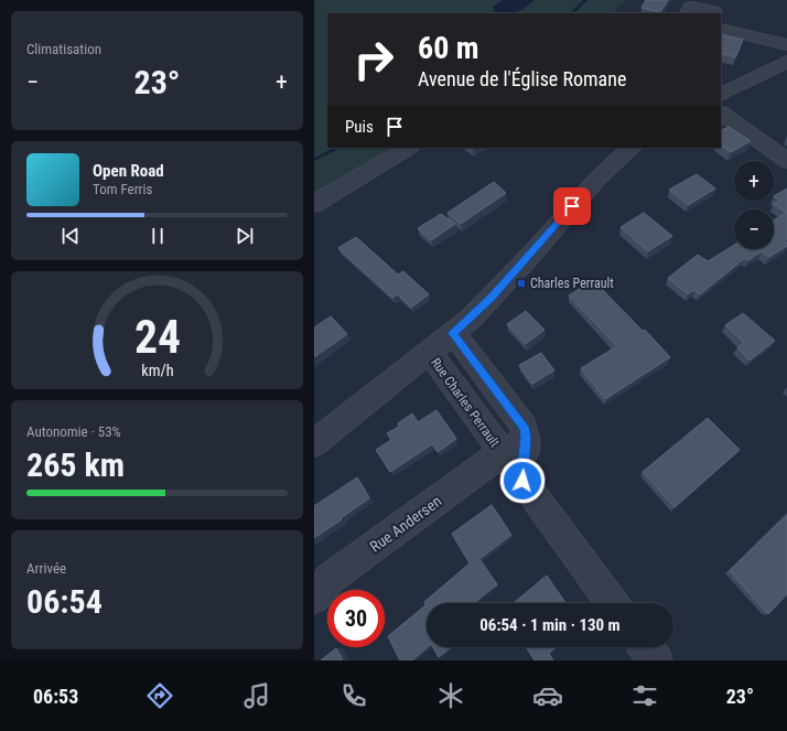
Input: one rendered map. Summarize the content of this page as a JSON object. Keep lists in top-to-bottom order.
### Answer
{
  "streets": {
    "street": ["Rue Charles Perrault", "Rue Andersen"]
  },
  "crossings": [
    ["Rue Charles Perrault", "Rue Andersen"]
  ],
  "places": {
    "transit": ["Charles Perrault"]
  },
  "page": {
    "tile": [
      "Climatisation",
      ["Autonomie · 53%", "265 km"],
      ["Arrivée", "06:54"]
    ],
    "turn": ["60 m", "Avenue de l'Église Romane"],
    "heat": ["−", "23°", "+"],
    "then": "Puis",
    "song": ["Open Road", "Tom Ferris"],
    "map_buttons": ["+", "−"],
    "limit": "30",
    "trip": "06:54 · 1 min · 130 m",
    "tabs": ["06:53", "23°"],
    "gauge": ["24", "km/h"]
  }
}
